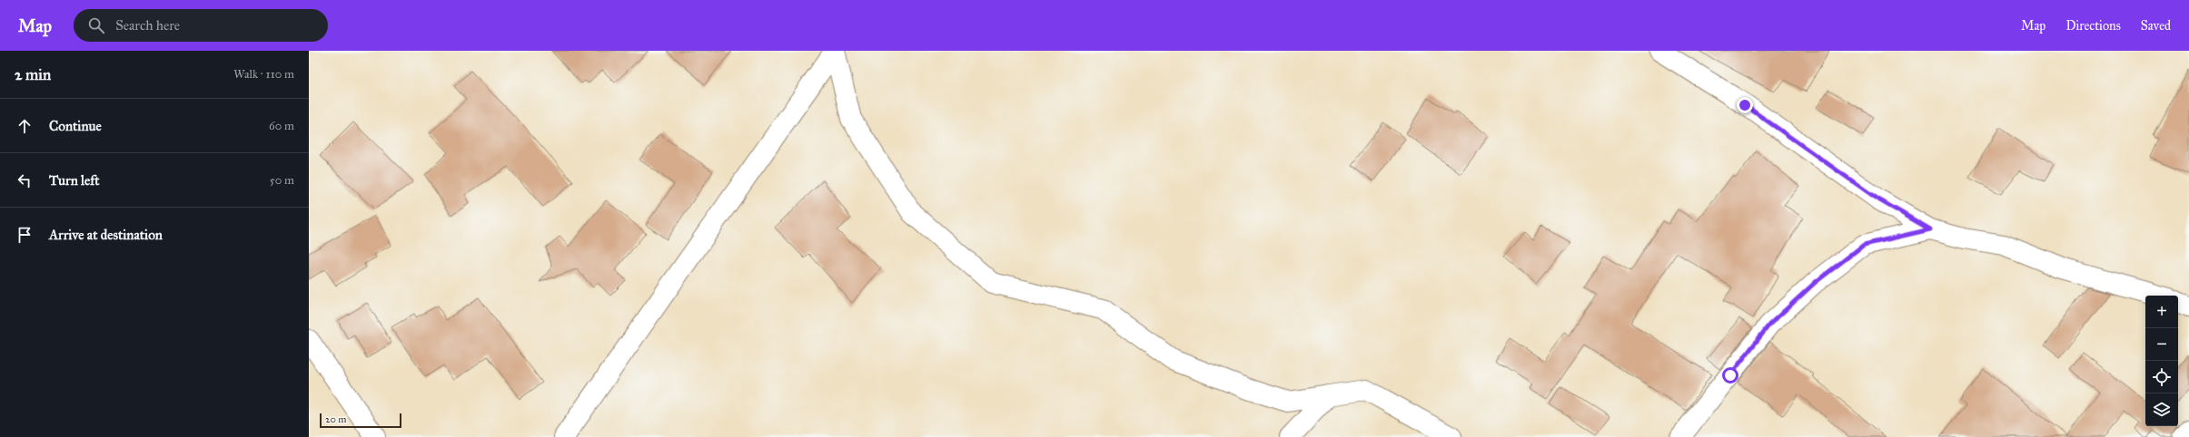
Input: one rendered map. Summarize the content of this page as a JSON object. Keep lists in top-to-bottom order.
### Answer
{
  "scale_bar": "20 m",
  "page": {
    "header": "Map",
    "search": "Search here",
    "nav": ["Map", "Directions", "Saved"],
    "heading": ["2 min", "Walk · 110 m"],
    "list": [
      ["Continue", "60 m"],
      ["Turn left", "50 m"],
      "Arrive at destination"
    ],
    "map_buttons": ["+", "−"],
    "scale": "20 m"
  }
}
